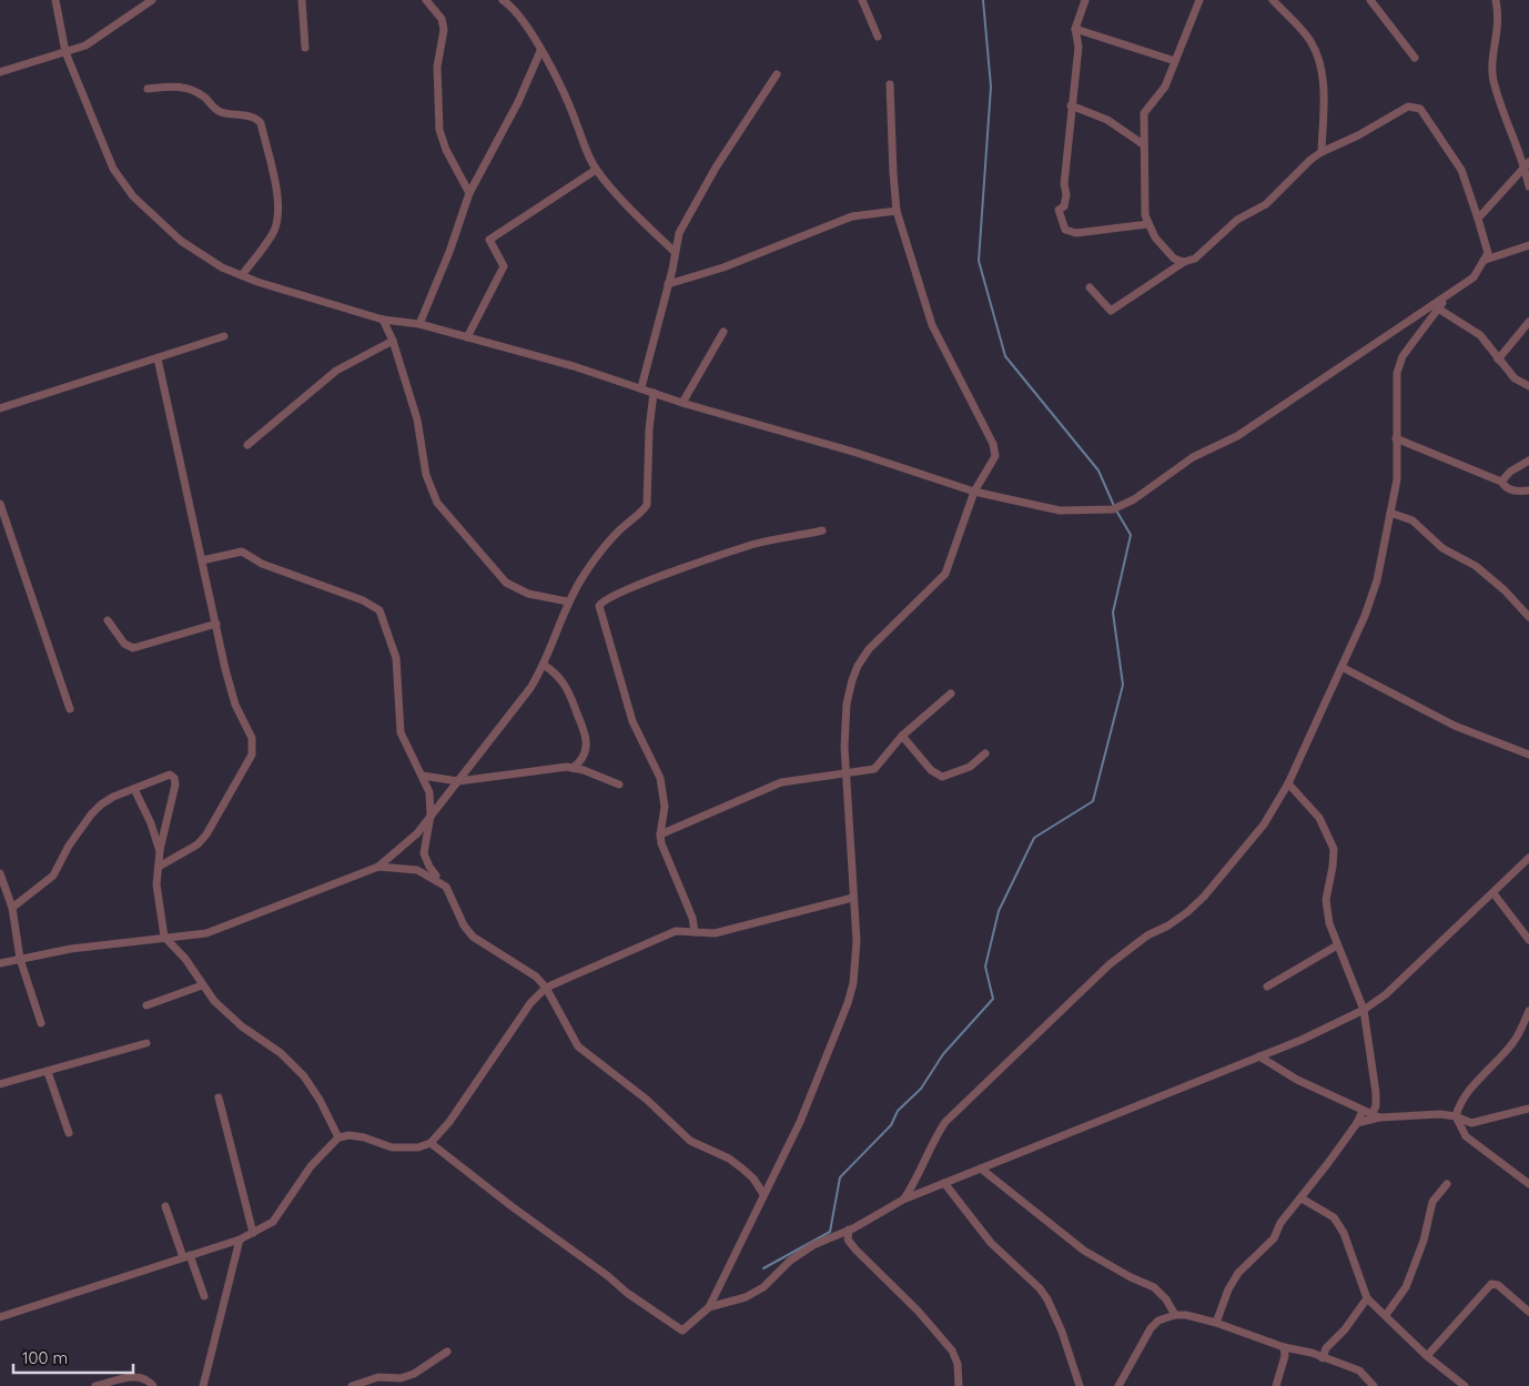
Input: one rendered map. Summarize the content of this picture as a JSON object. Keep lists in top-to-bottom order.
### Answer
{
  "scale_bar": "100 m"
}
